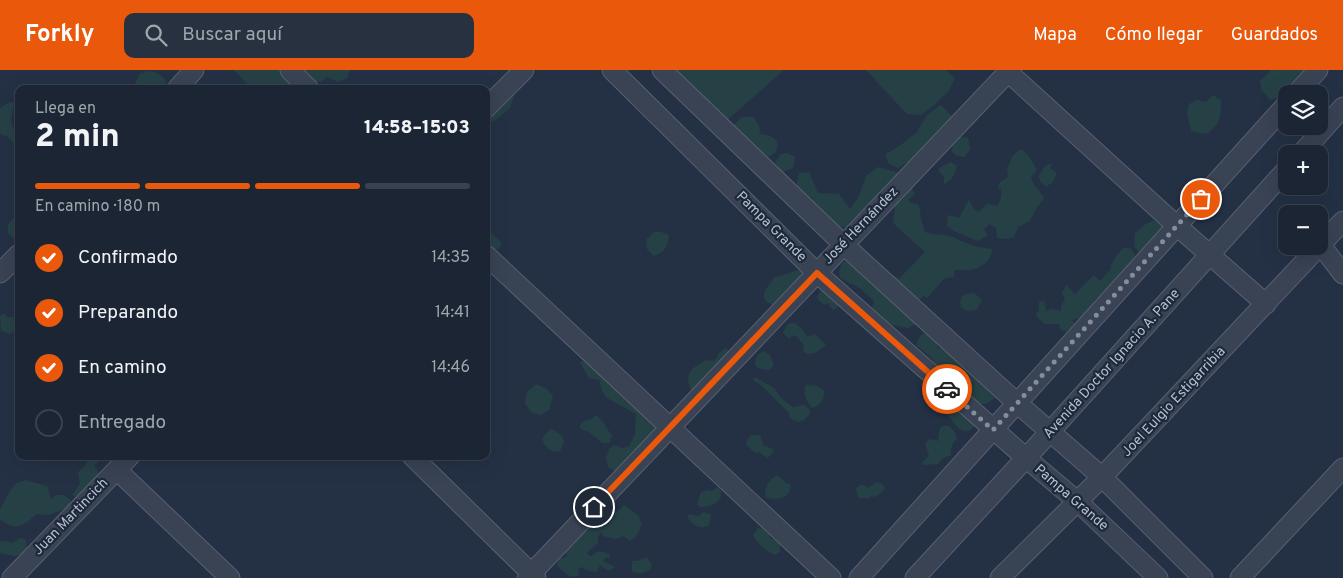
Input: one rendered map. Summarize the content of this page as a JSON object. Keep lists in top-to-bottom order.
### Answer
{
  "streets": {
    "street": [
      "José Hernández",
      "Pampa Grande",
      "Avenida Doctor Ignacio A. Pane",
      "Joel Eulgio Estigarribia",
      "Juan Martincich"
    ]
  },
  "crossings": [
    ["José Hernández", "Pampa Grande"],
    ["Pampa Grande", "Avenida Doctor Ignacio A. Pane"],
    ["Pampa Grande", "Joel Eulgio Estigarribia"]
  ],
  "page": {
    "header": "Forkly",
    "search": "Buscar aquí",
    "nav": ["Mapa", "Cómo llegar", "Guardados"],
    "map_buttons": ["+", "−"],
    "heading": ["2 min", "Llega en", "14:58–15:03"],
    "bar": "En camino · 180 m",
    "list": [
      ["Confirmado", "14:35"],
      ["Preparando", "14:41"],
      ["En camino", "14:46"],
      "Entregado"
    ]
  }
}
